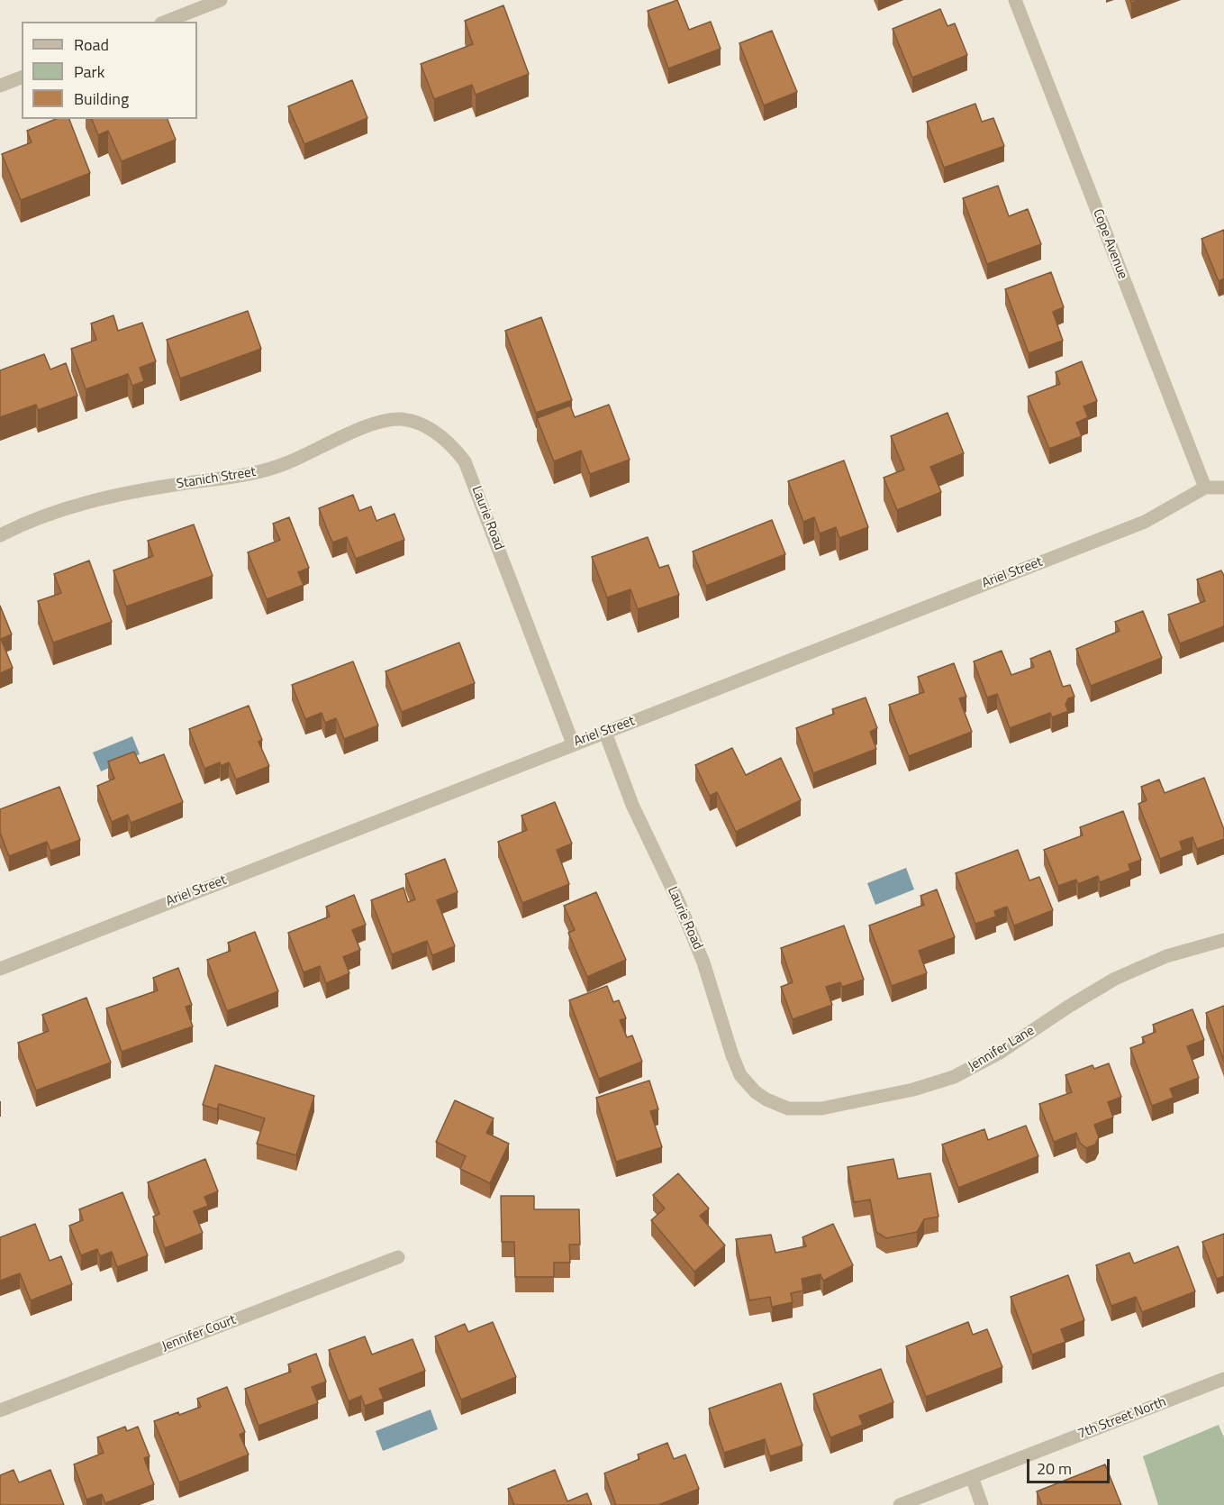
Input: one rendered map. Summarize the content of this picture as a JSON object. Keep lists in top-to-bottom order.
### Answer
{
  "streets": {
    "street": [
      "Cope Avenue",
      "Stanich Street",
      "Laurie Road",
      "Ariel Street",
      "Jennifer Lane",
      "Jennifer Court",
      "7th Street North"
    ]
  },
  "crossings": [
    ["Cope Avenue", "Ariel Street"],
    ["Stanich Street", "Laurie Road"],
    ["Laurie Road", "Ariel Street"],
    ["Laurie Road", "Jennifer Lane"]
  ],
  "legend": ["Road", "Park", "Building"],
  "scale_bar": "20 m"
}
